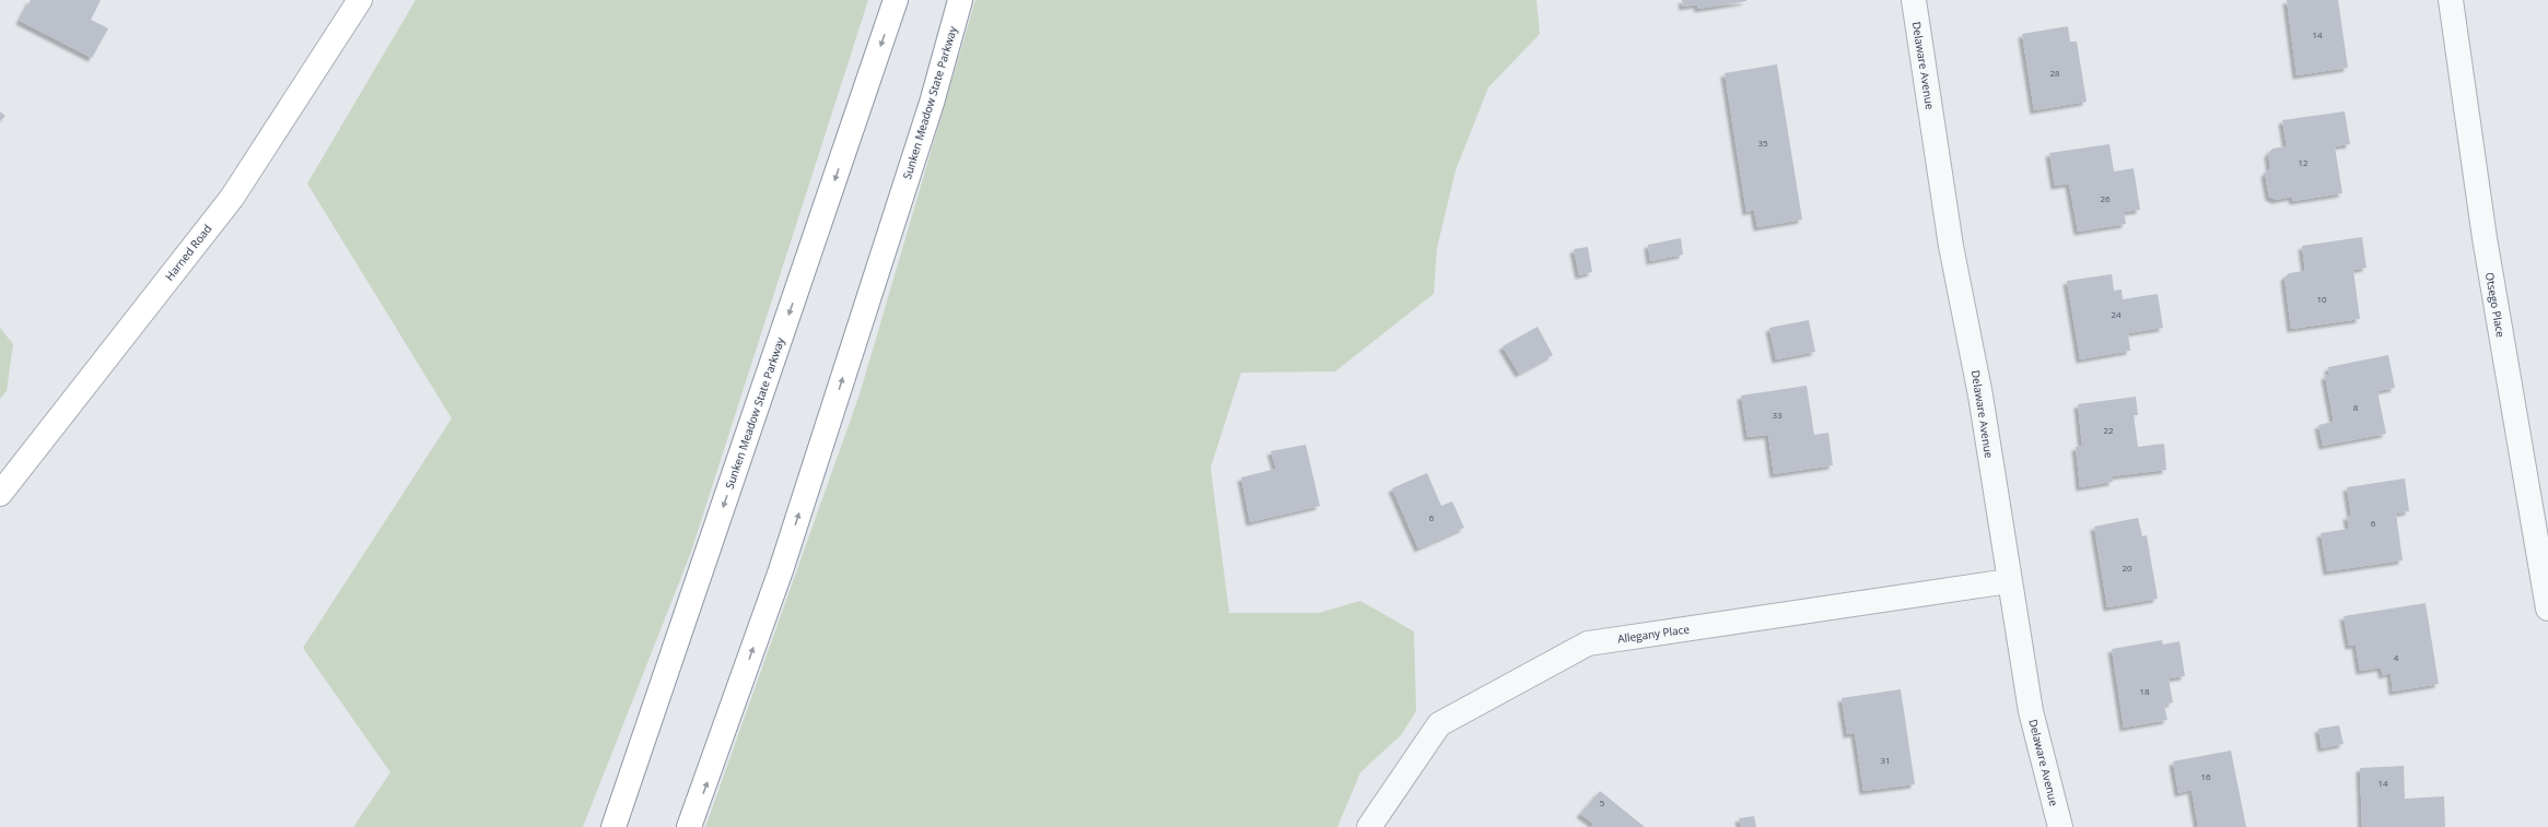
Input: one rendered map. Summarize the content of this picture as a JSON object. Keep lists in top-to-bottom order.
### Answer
{
  "streets": {
    "main road": ["Sunken Meadow State Parkway", "Harned Road"],
    "street": ["Delaware Avenue", "Otsego Place", "Allegany Place"]
  },
  "crossings": [
    ["Delaware Avenue", "Allegany Place"]
  ],
  "house_numbers": [
    "14",
    "28",
    "35",
    "12",
    "26",
    "10",
    "24",
    "8",
    "33",
    "22",
    "6",
    "6",
    "20",
    "4",
    "18",
    "31",
    "16",
    "14",
    "5"
  ]
}
